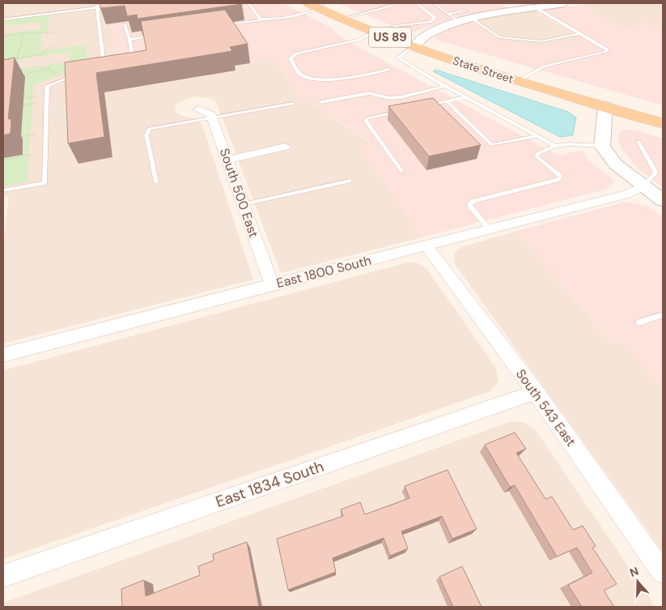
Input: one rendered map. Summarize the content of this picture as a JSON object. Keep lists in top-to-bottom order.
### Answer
{
  "streets": {
    "main road": ["US 89", "State Street"],
    "street": [
      "South 500 East",
      "East 1800 South",
      "South 543 East",
      "East 1834 South"
    ]
  },
  "crossings": [
    ["South 500 East", "East 1800 South"],
    ["East 1800 South", "South 543 East"],
    ["South 543 East", "East 1834 South"]
  ],
  "north": "top"
}
